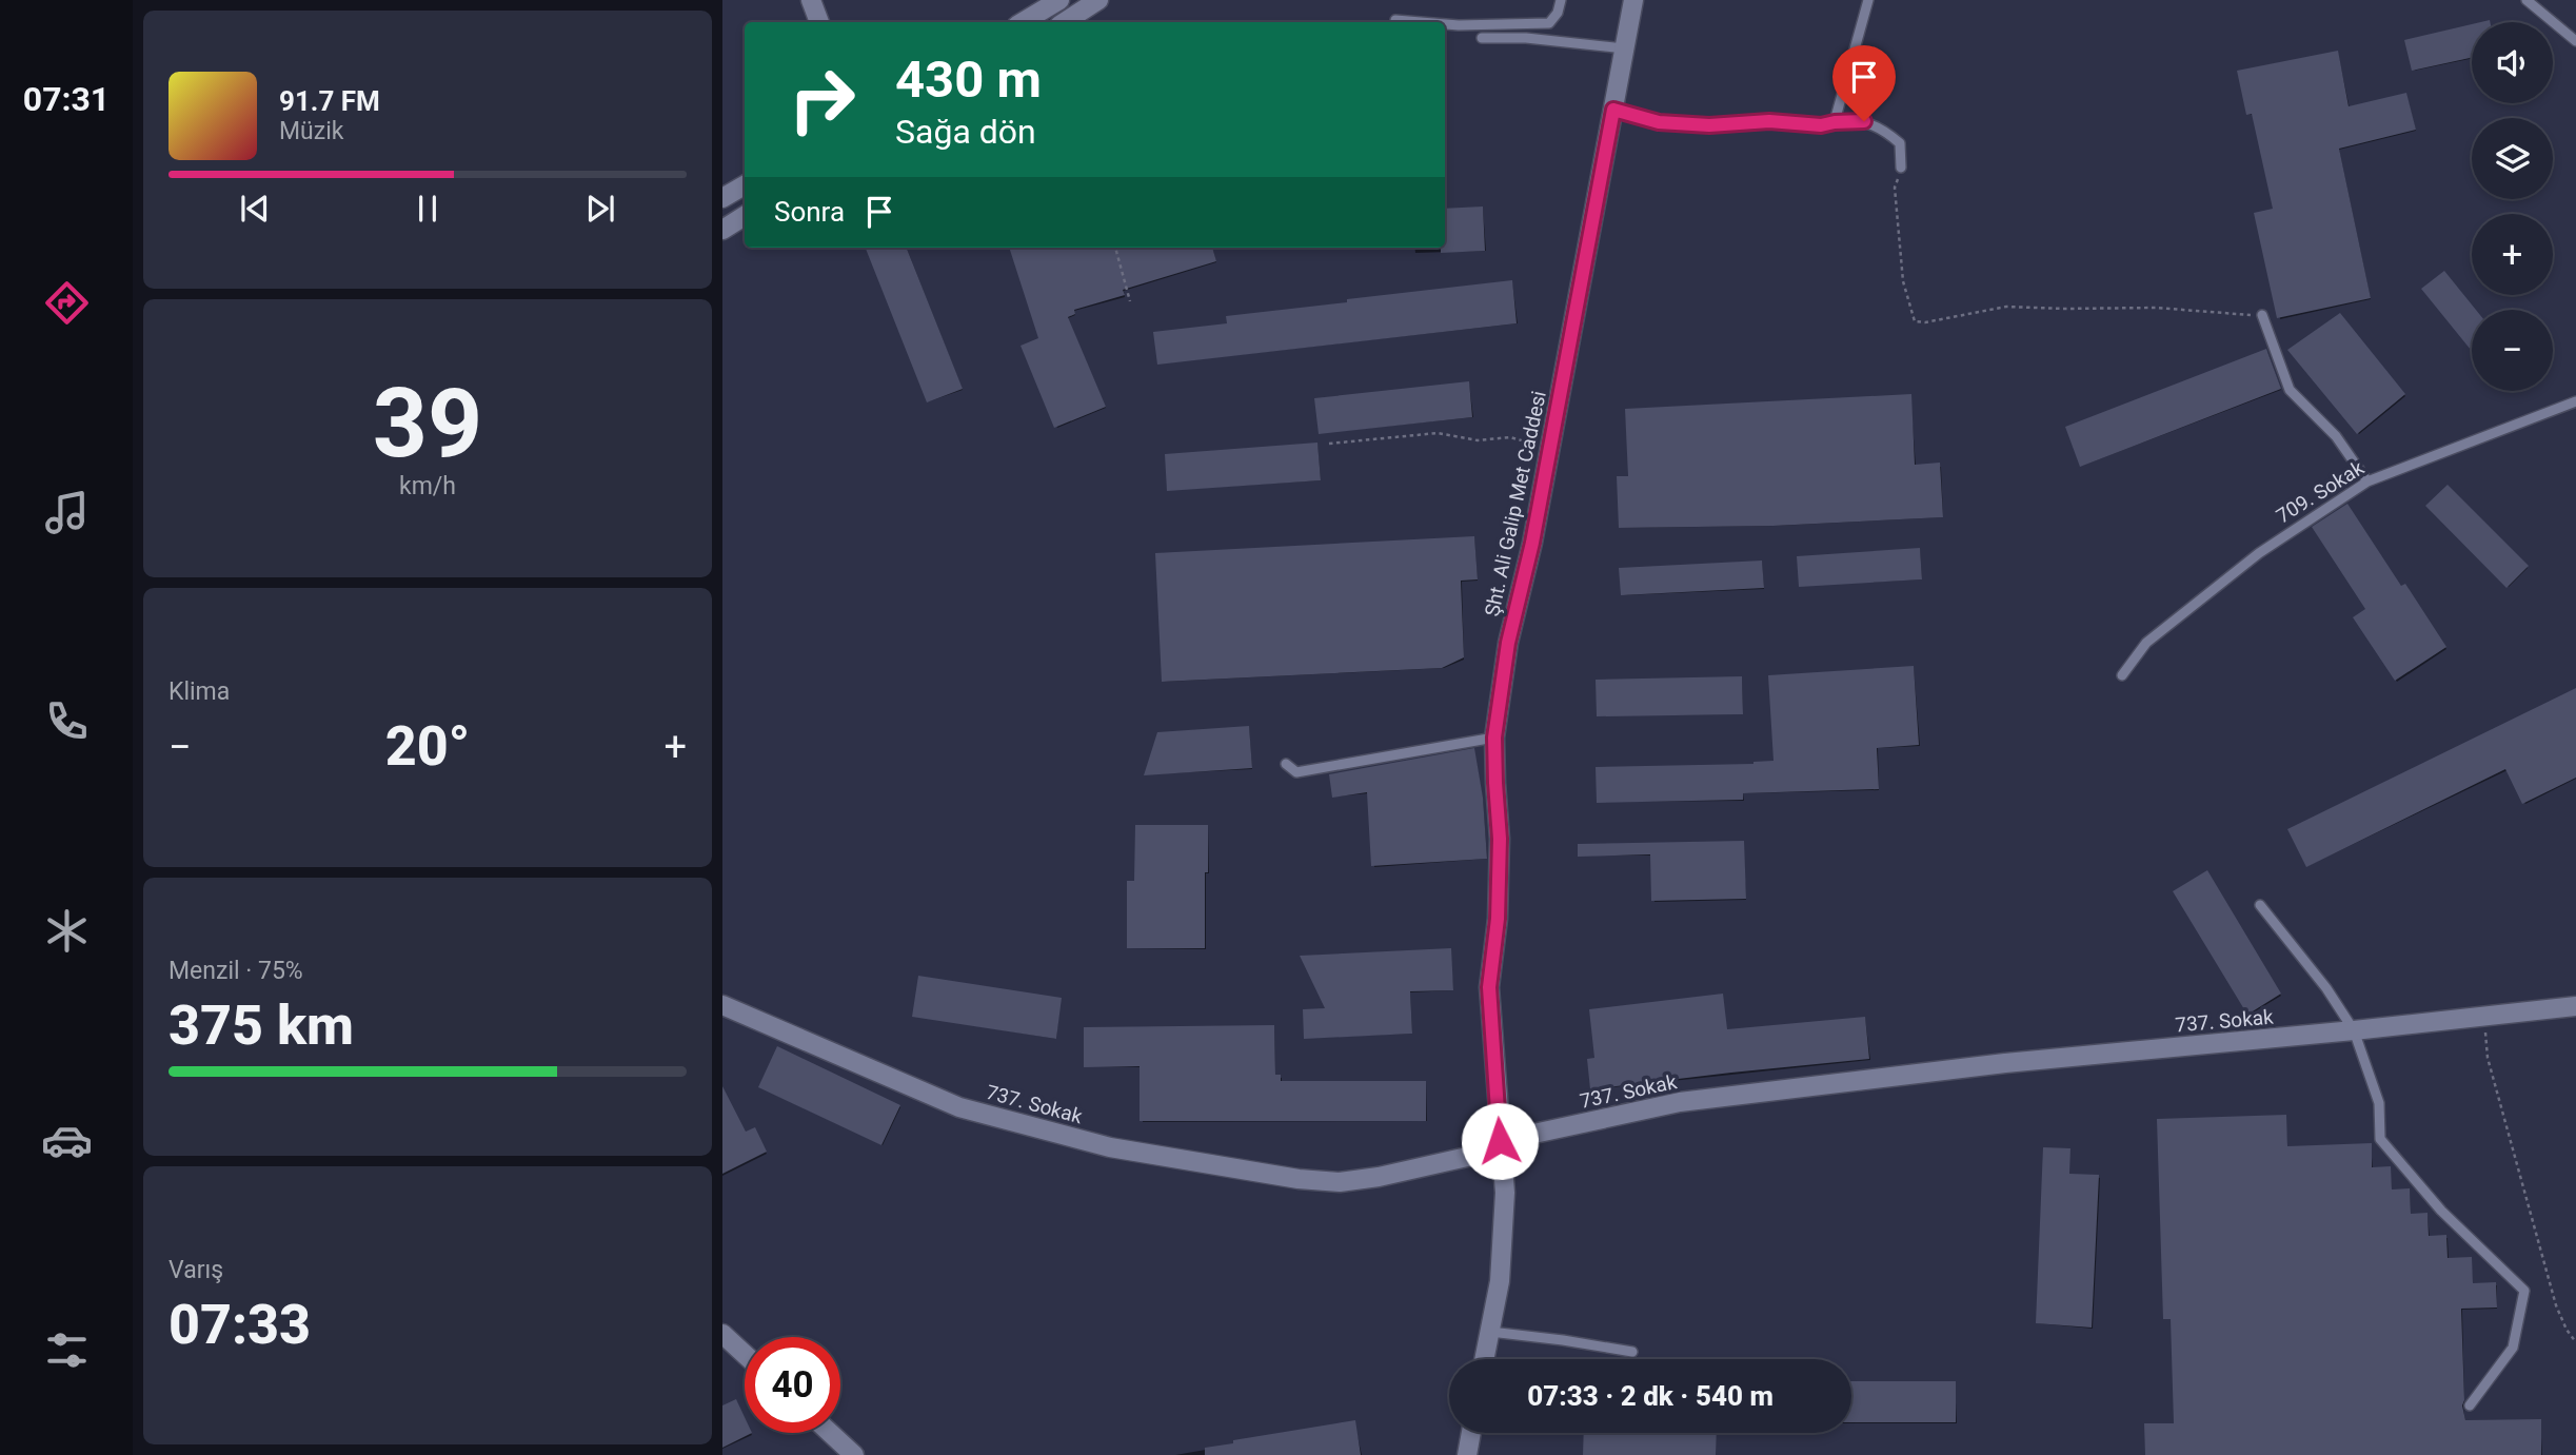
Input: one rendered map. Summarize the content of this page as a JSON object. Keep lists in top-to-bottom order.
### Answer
{
  "streets": {
    "street": ["Şht. Ali Galip Met Caddesi", "737. Sokak"],
    "lane": ["709. Sokak"]
  },
  "crossings": [
    ["Şht. Ali Galip Met Caddesi", "737. Sokak"]
  ],
  "page": {
    "tabs": "07:31",
    "map_buttons": ["+", "−"],
    "turn": ["430 m", "Sağa dön"],
    "song": ["91.7 FM", "Müzik"],
    "then": "Sonra",
    "tile": [
      ["39", "km/h"],
      "Klima",
      ["Menzil · 75%", "375 km"],
      ["Varış", "07:33"]
    ],
    "heat": ["−", "20°", "+"],
    "limit": "40",
    "trip": "07:33 · 2 dk · 540 m"
  }
}
